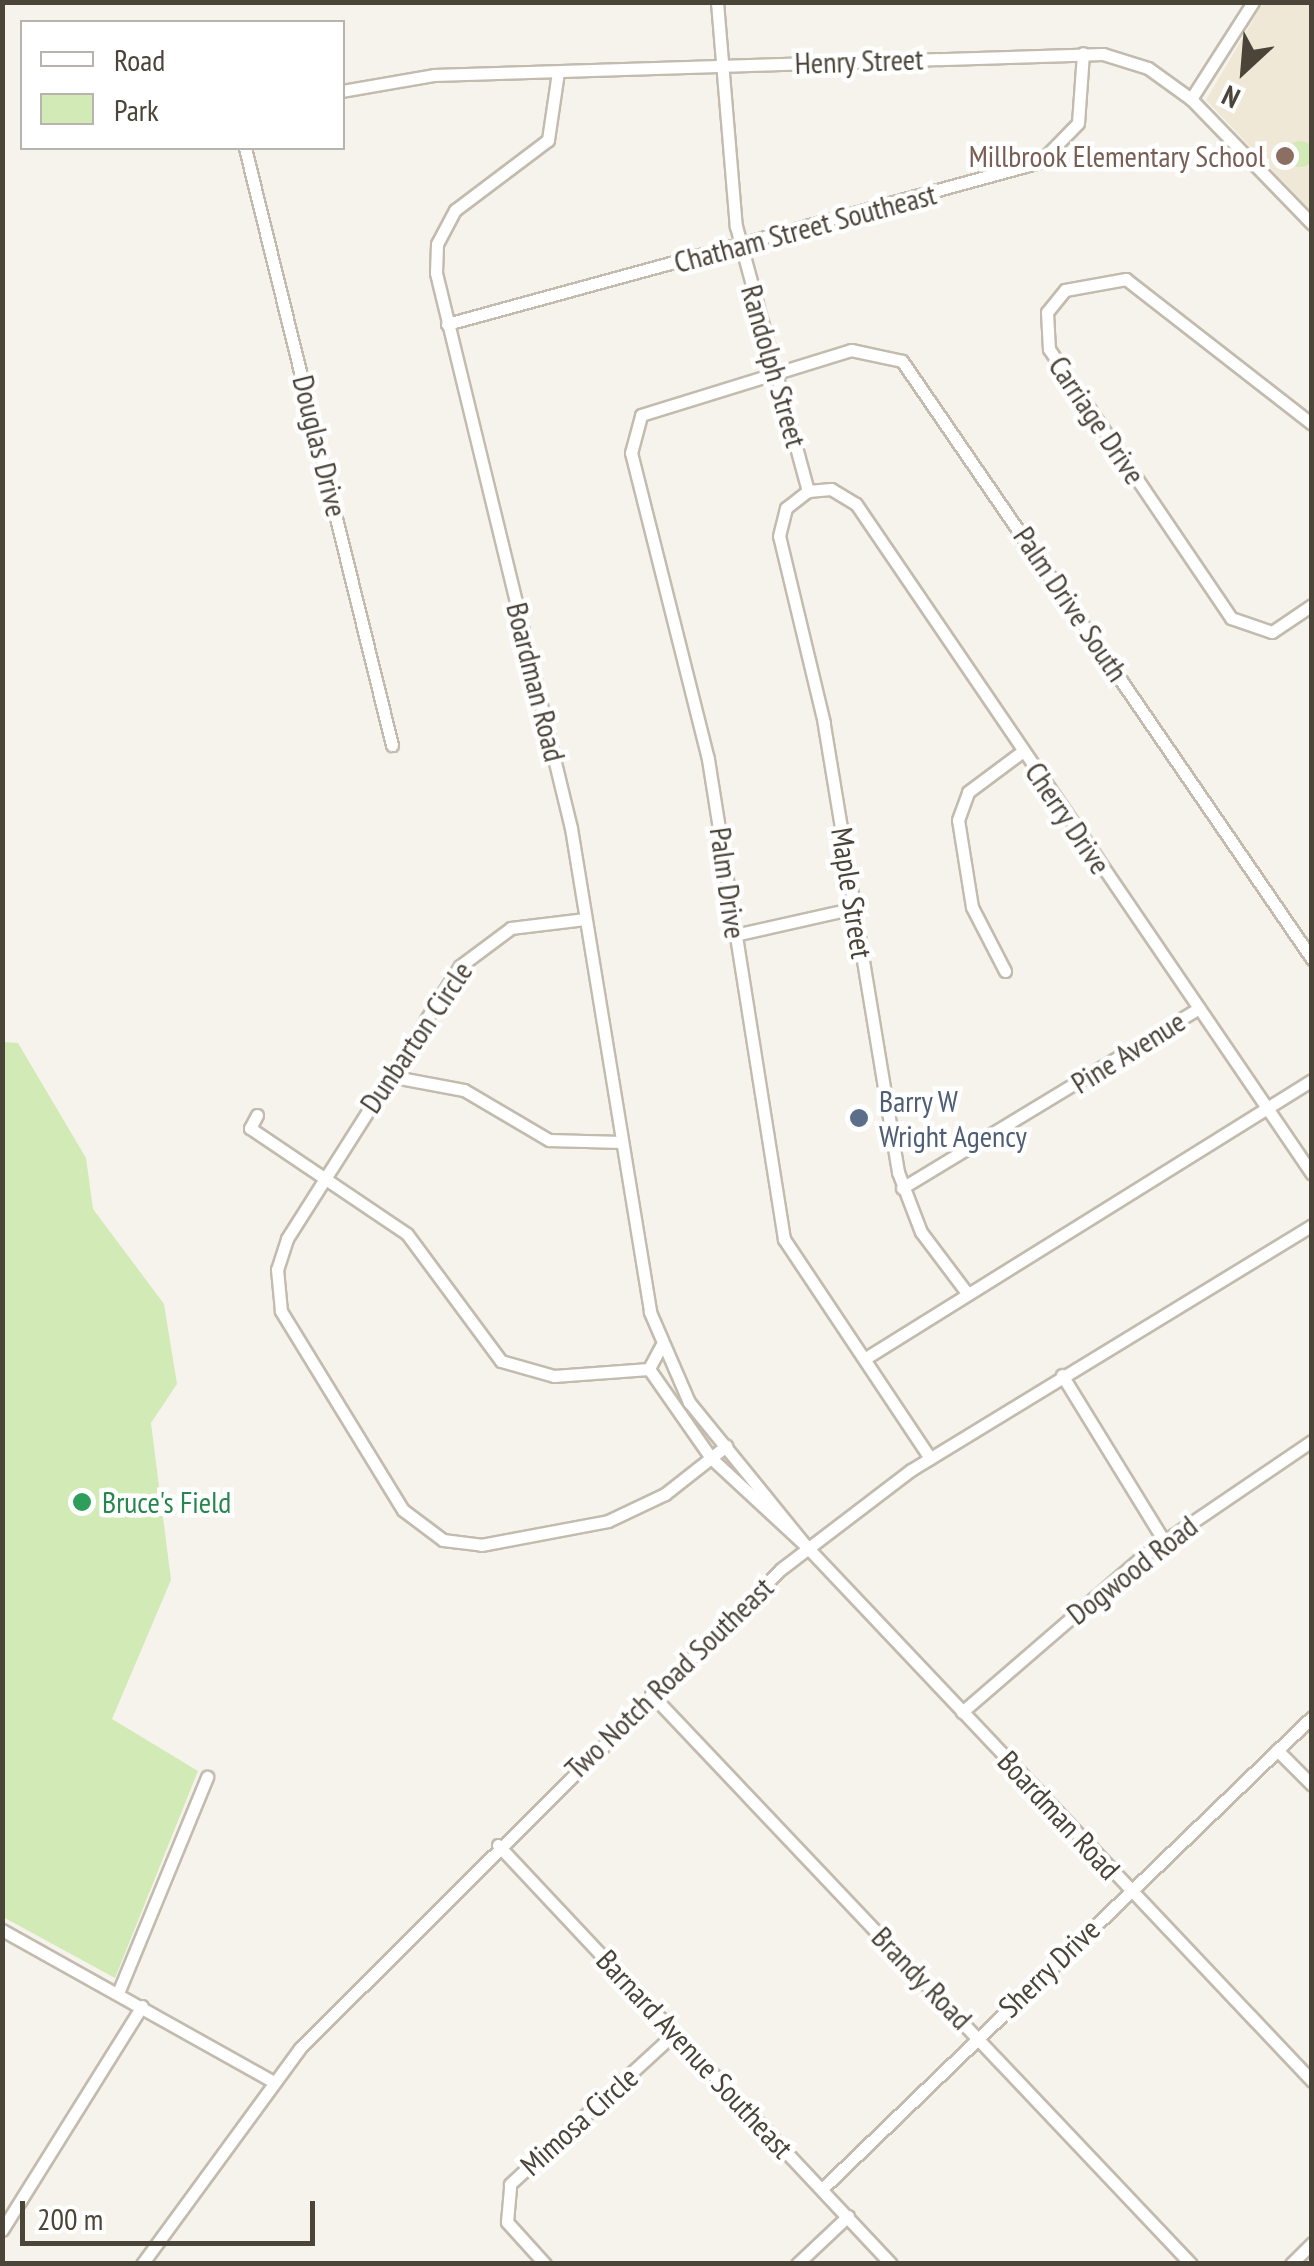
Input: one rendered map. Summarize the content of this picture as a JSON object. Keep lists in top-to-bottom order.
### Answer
{
  "streets": {
    "street": [
      "Henry Street",
      "Chatham Street Southeast",
      "Randolph Street",
      "Carriage Drive",
      "Douglas Drive",
      "Palm Drive South",
      "Boardman Road",
      "Cherry Drive",
      "Palm Drive",
      "Maple Street",
      "Dunbarton Circle",
      "Pine Avenue",
      "Dogwood Road",
      "Two Notch Road Southeast",
      "Sherry Drive",
      "Brandy Road",
      "Barnard Avenue Southeast",
      "Mimosa Circle"
    ]
  },
  "crossings": [
    ["Henry Street", "Chatham Street Southeast"],
    ["Henry Street", "Randolph Street"],
    ["Henry Street", "Boardman Road"],
    ["Chatham Street Southeast", "Randolph Street"],
    ["Chatham Street Southeast", "Boardman Road"],
    ["Randolph Street", "Palm Drive South"],
    ["Randolph Street", "Cherry Drive"],
    ["Randolph Street", "Palm Drive"],
    ["Randolph Street", "Maple Street"],
    ["Palm Drive South", "Palm Drive"],
    ["Boardman Road", "Dunbarton Circle"],
    ["Boardman Road", "Dogwood Road"],
    ["Boardman Road", "Two Notch Road Southeast"],
    ["Boardman Road", "Sherry Drive"],
    ["Cherry Drive", "Maple Street"],
    ["Cherry Drive", "Pine Avenue"],
    ["Palm Drive", "Two Notch Road Southeast"],
    ["Maple Street", "Pine Avenue"],
    ["Two Notch Road Southeast", "Brandy Road"],
    ["Two Notch Road Southeast", "Barnard Avenue Southeast"],
    ["Sherry Drive", "Brandy Road"],
    ["Sherry Drive", "Barnard Avenue Southeast"],
    ["Barnard Avenue Southeast", "Mimosa Circle"]
  ],
  "places": ["Millbrook Elementary School", "Barry W Wright Agency", "Bruce's Field"],
  "legend": ["Road", "Park"],
  "scale_bar": "200 m",
  "north": "bottom left"
}
